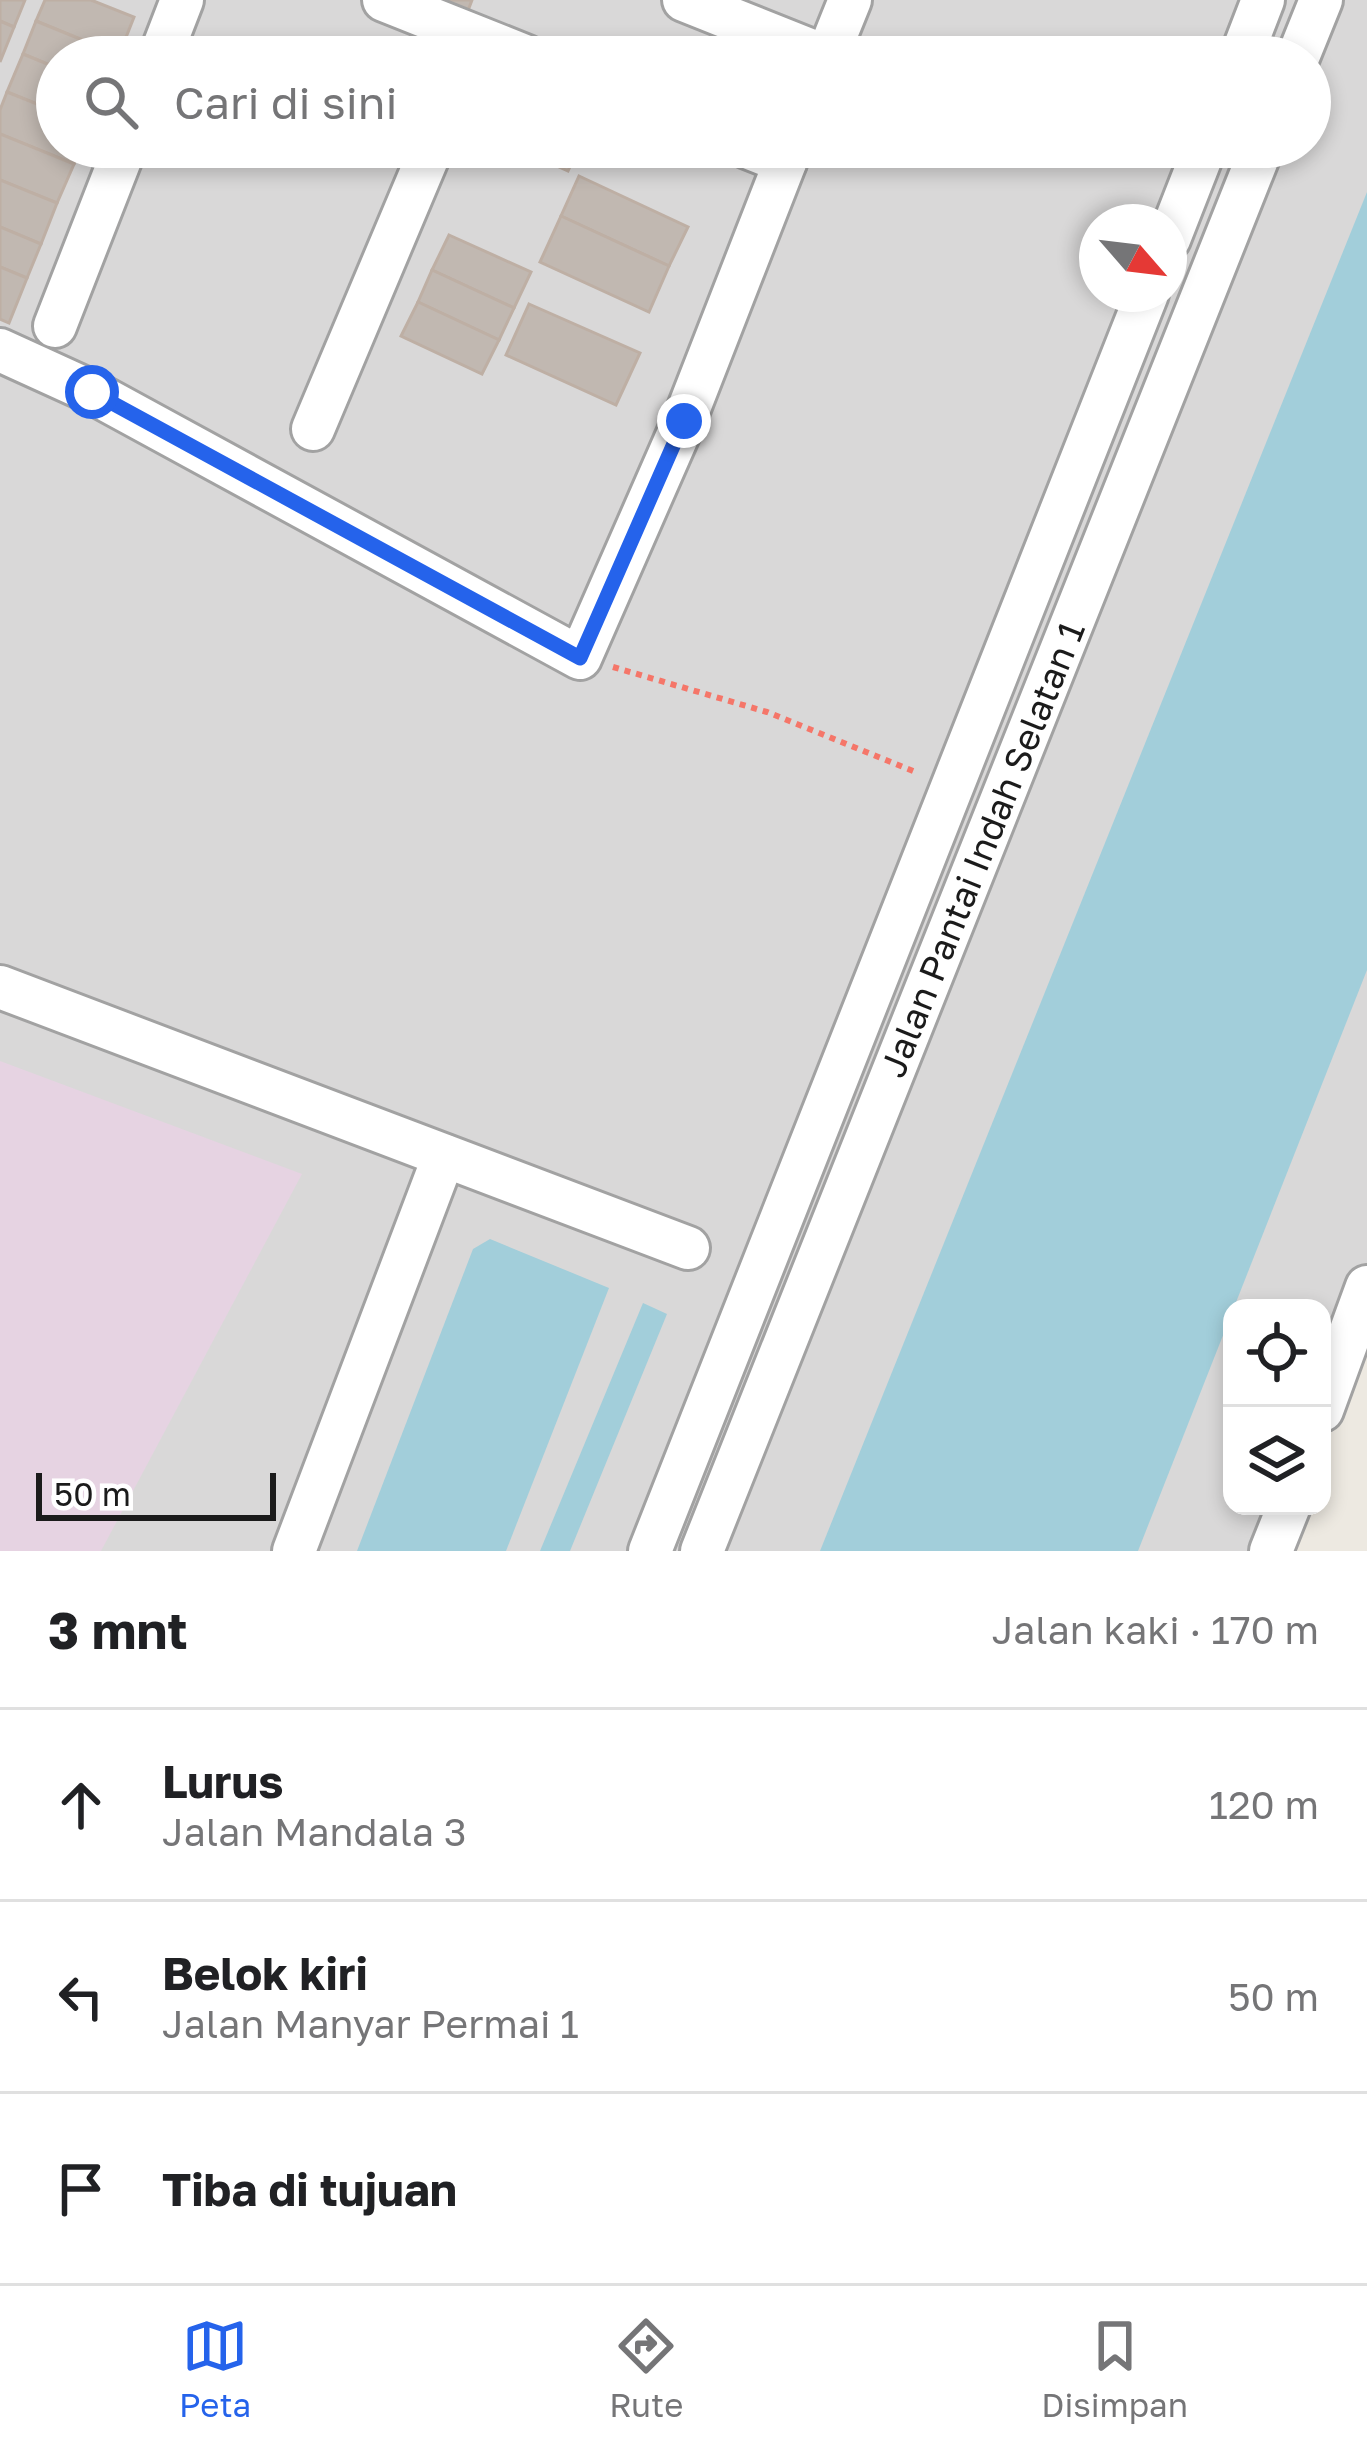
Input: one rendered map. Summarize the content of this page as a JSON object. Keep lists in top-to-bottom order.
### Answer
{
  "streets": {
    "street": ["Jalan Pantai Indah Selatan 1"]
  },
  "scale_bar": "50 m",
  "north": "bottom right",
  "page": {
    "search": "Cari di sini",
    "scale": "50 m",
    "heading": ["3 mnt", "Jalan kaki · 170 m"],
    "list": [
      ["Lurus", "Jalan Mandala 3", "120 m"],
      ["Belok kiri", "Jalan Manyar Permai 1", "50 m"],
      "Tiba di tujuan"
    ],
    "nav": ["Peta", "Rute", "Disimpan"]
  }
}
